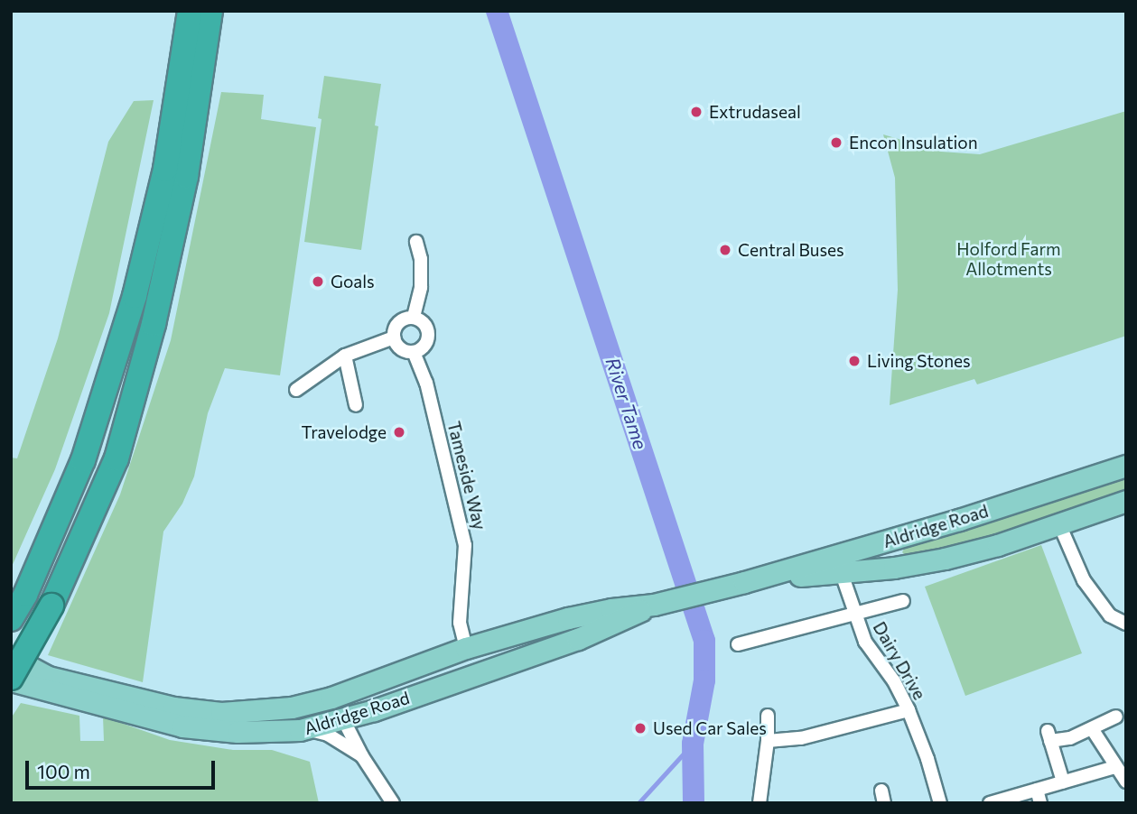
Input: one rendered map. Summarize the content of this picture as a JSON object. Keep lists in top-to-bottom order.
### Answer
{
  "streets": {
    "main road": ["Aldridge Road"],
    "street": ["Tameside Way", "Dairy Drive"]
  },
  "crossings": [
    ["Tameside Way", "Aldridge Road"],
    ["Aldridge Road", "Dairy Drive"]
  ],
  "water": ["River Tame"],
  "parks": ["Holford Farm Allotments"],
  "places": [
    "Extrudaseal",
    "Encon Insulation",
    "Central Buses",
    "Goals",
    "Living Stones",
    "Travelodge",
    "Used Car Sales"
  ],
  "scale_bar": "100 m"
}
